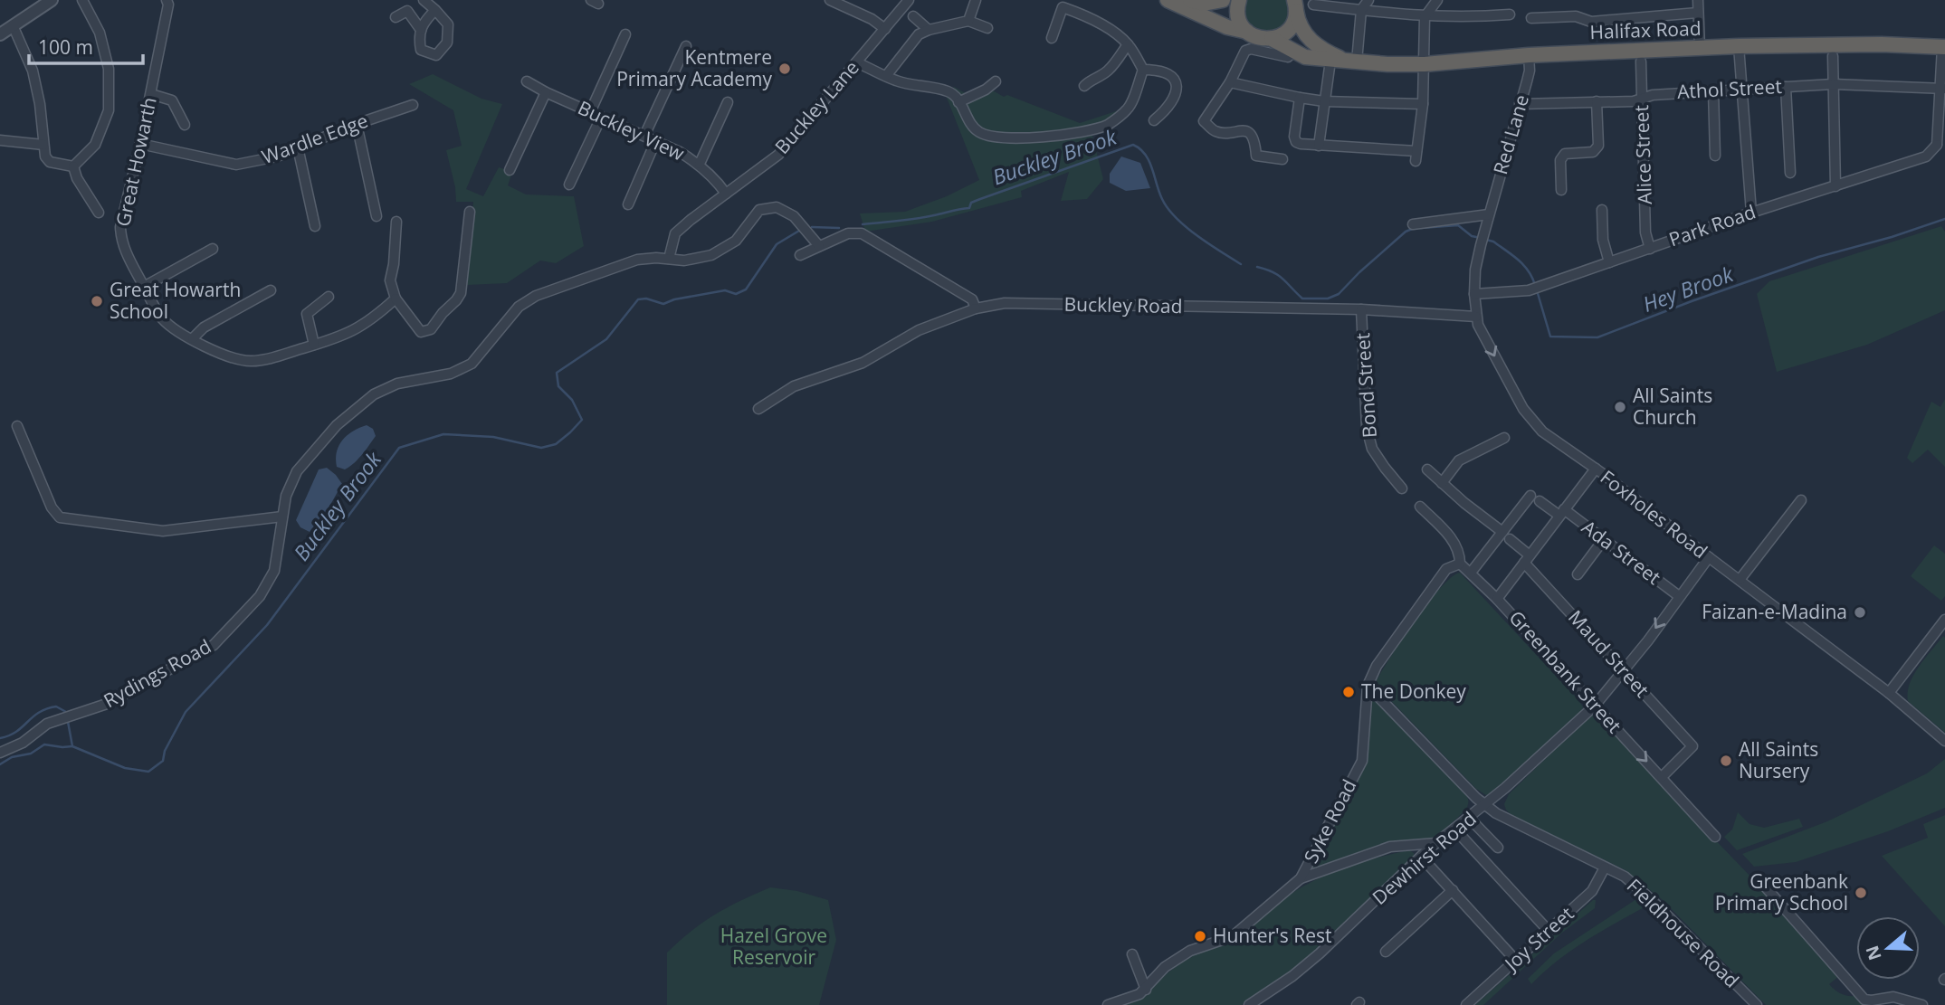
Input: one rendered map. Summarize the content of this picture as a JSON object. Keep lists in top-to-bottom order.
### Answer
{
  "streets": {
    "highway": ["Halifax Road"],
    "street": [
      "Athol Street",
      "Buckley Lane",
      "Buckley View",
      "Red Lane",
      "Wardle Edge",
      "Alice Street",
      "Great Howarth",
      "Park Road",
      "Buckley Road",
      "Bond Street",
      "Foxholes Road",
      "Ada Street",
      "Maud Street",
      "Greenbank Street",
      "Rydings Road",
      "Syke Road",
      "Dewhirst Road",
      "Fieldhouse Road",
      "Joy Street"
    ]
  },
  "crossings": [
    ["Halifax Road", "Red Lane"],
    ["Athol Street", "Red Lane"],
    ["Athol Street", "Alice Street"],
    ["Buckley Lane", "Buckley View"],
    ["Buckley Lane", "Rydings Road"],
    ["Red Lane", "Foxholes Road"],
    ["Wardle Edge", "Great Howarth"],
    ["Alice Street", "Park Road"],
    ["Park Road", "Foxholes Road"],
    ["Buckley Road", "Bond Street"],
    ["Buckley Road", "Foxholes Road"],
    ["Foxholes Road", "Dewhirst Road"],
    ["Ada Street", "Dewhirst Road"],
    ["Maud Street", "Greenbank Street"],
    ["Maud Street", "Dewhirst Road"],
    ["Greenbank Street", "Syke Road"],
    ["Greenbank Street", "Dewhirst Road"],
    ["Syke Road", "Fieldhouse Road"],
    ["Dewhirst Road", "Fieldhouse Road"],
    ["Fieldhouse Road", "Joy Street"]
  ],
  "water": ["Buckley Brook", "Hey Brook"],
  "parks": ["Hazel Grove Reservoir"],
  "places": [
    "Kentmere Primary Academy",
    "Great Howarth School",
    "All Saints Church",
    "Faizan-e-Madina",
    "The Donkey",
    "All Saints Nursery",
    "Greenbank Primary School",
    "Hunter's Rest"
  ],
  "scale_bar": "100 m",
  "north": "left"
}
